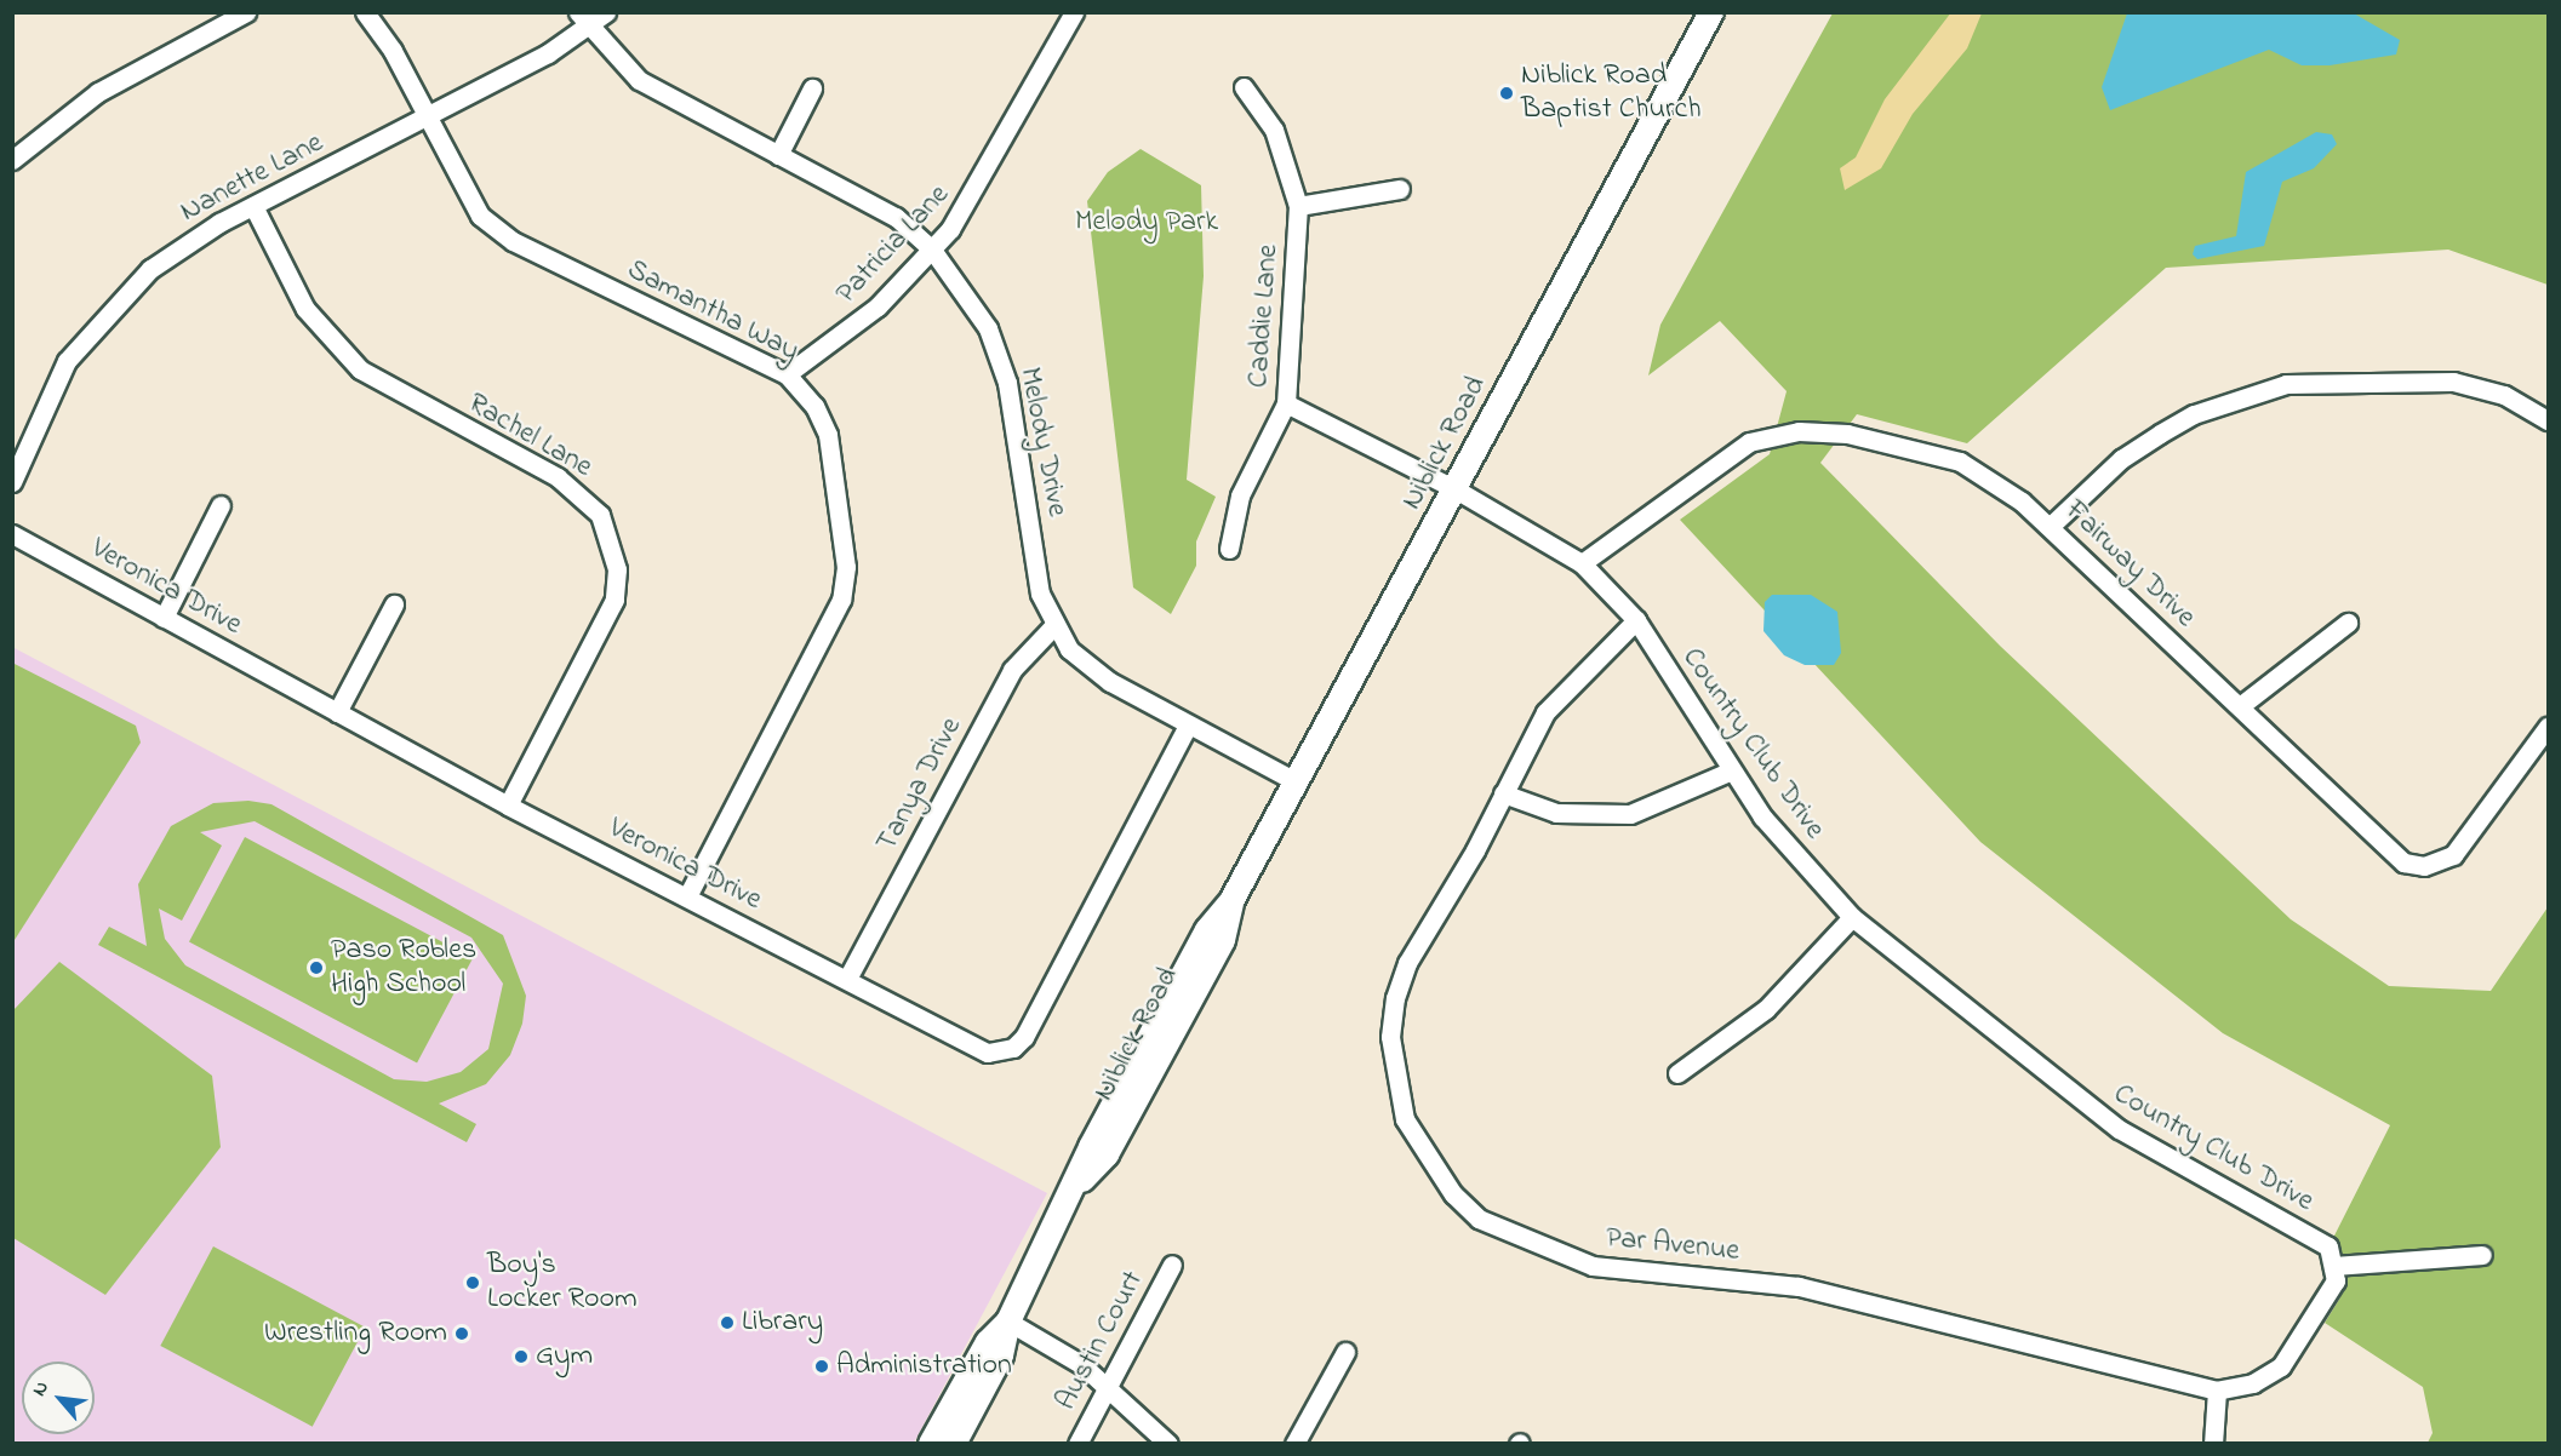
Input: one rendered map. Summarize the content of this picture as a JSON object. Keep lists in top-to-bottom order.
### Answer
{
  "streets": {
    "main road": ["Niblick Road"],
    "street": [
      "Nanette Lane",
      "Patricia Lane",
      "Samantha Way",
      "Caddie Lane",
      "Rachel Lane",
      "Melody Drive",
      "Fairway Drive",
      "Veronica Drive",
      "Country Club Drive",
      "Tanya Drive",
      "Par Avenue",
      "Austin Court"
    ]
  },
  "crossings": [
    ["Nanette Lane", "Samantha Way"],
    ["Nanette Lane", "Rachel Lane"],
    ["Nanette Lane", "Melody Drive"],
    ["Patricia Lane", "Samantha Way"],
    ["Patricia Lane", "Melody Drive"],
    ["Samantha Way", "Veronica Drive"],
    ["Caddie Lane", "Country Club Drive"],
    ["Rachel Lane", "Veronica Drive"],
    ["Melody Drive", "Niblick Road"],
    ["Melody Drive", "Veronica Drive"],
    ["Melody Drive", "Tanya Drive"],
    ["Niblick Road", "Country Club Drive"],
    ["Fairway Drive", "Country Club Drive"],
    ["Veronica Drive", "Tanya Drive"],
    ["Country Club Drive", "Par Avenue"]
  ],
  "parks": ["Melody Park"],
  "places": [
    "Niblick Road Baptist Church",
    "Paso Robles High School",
    "Boy's Locker Room",
    "Library",
    "Wrestling Room",
    "Gym",
    "Administration"
  ],
  "north": "top left"
}
